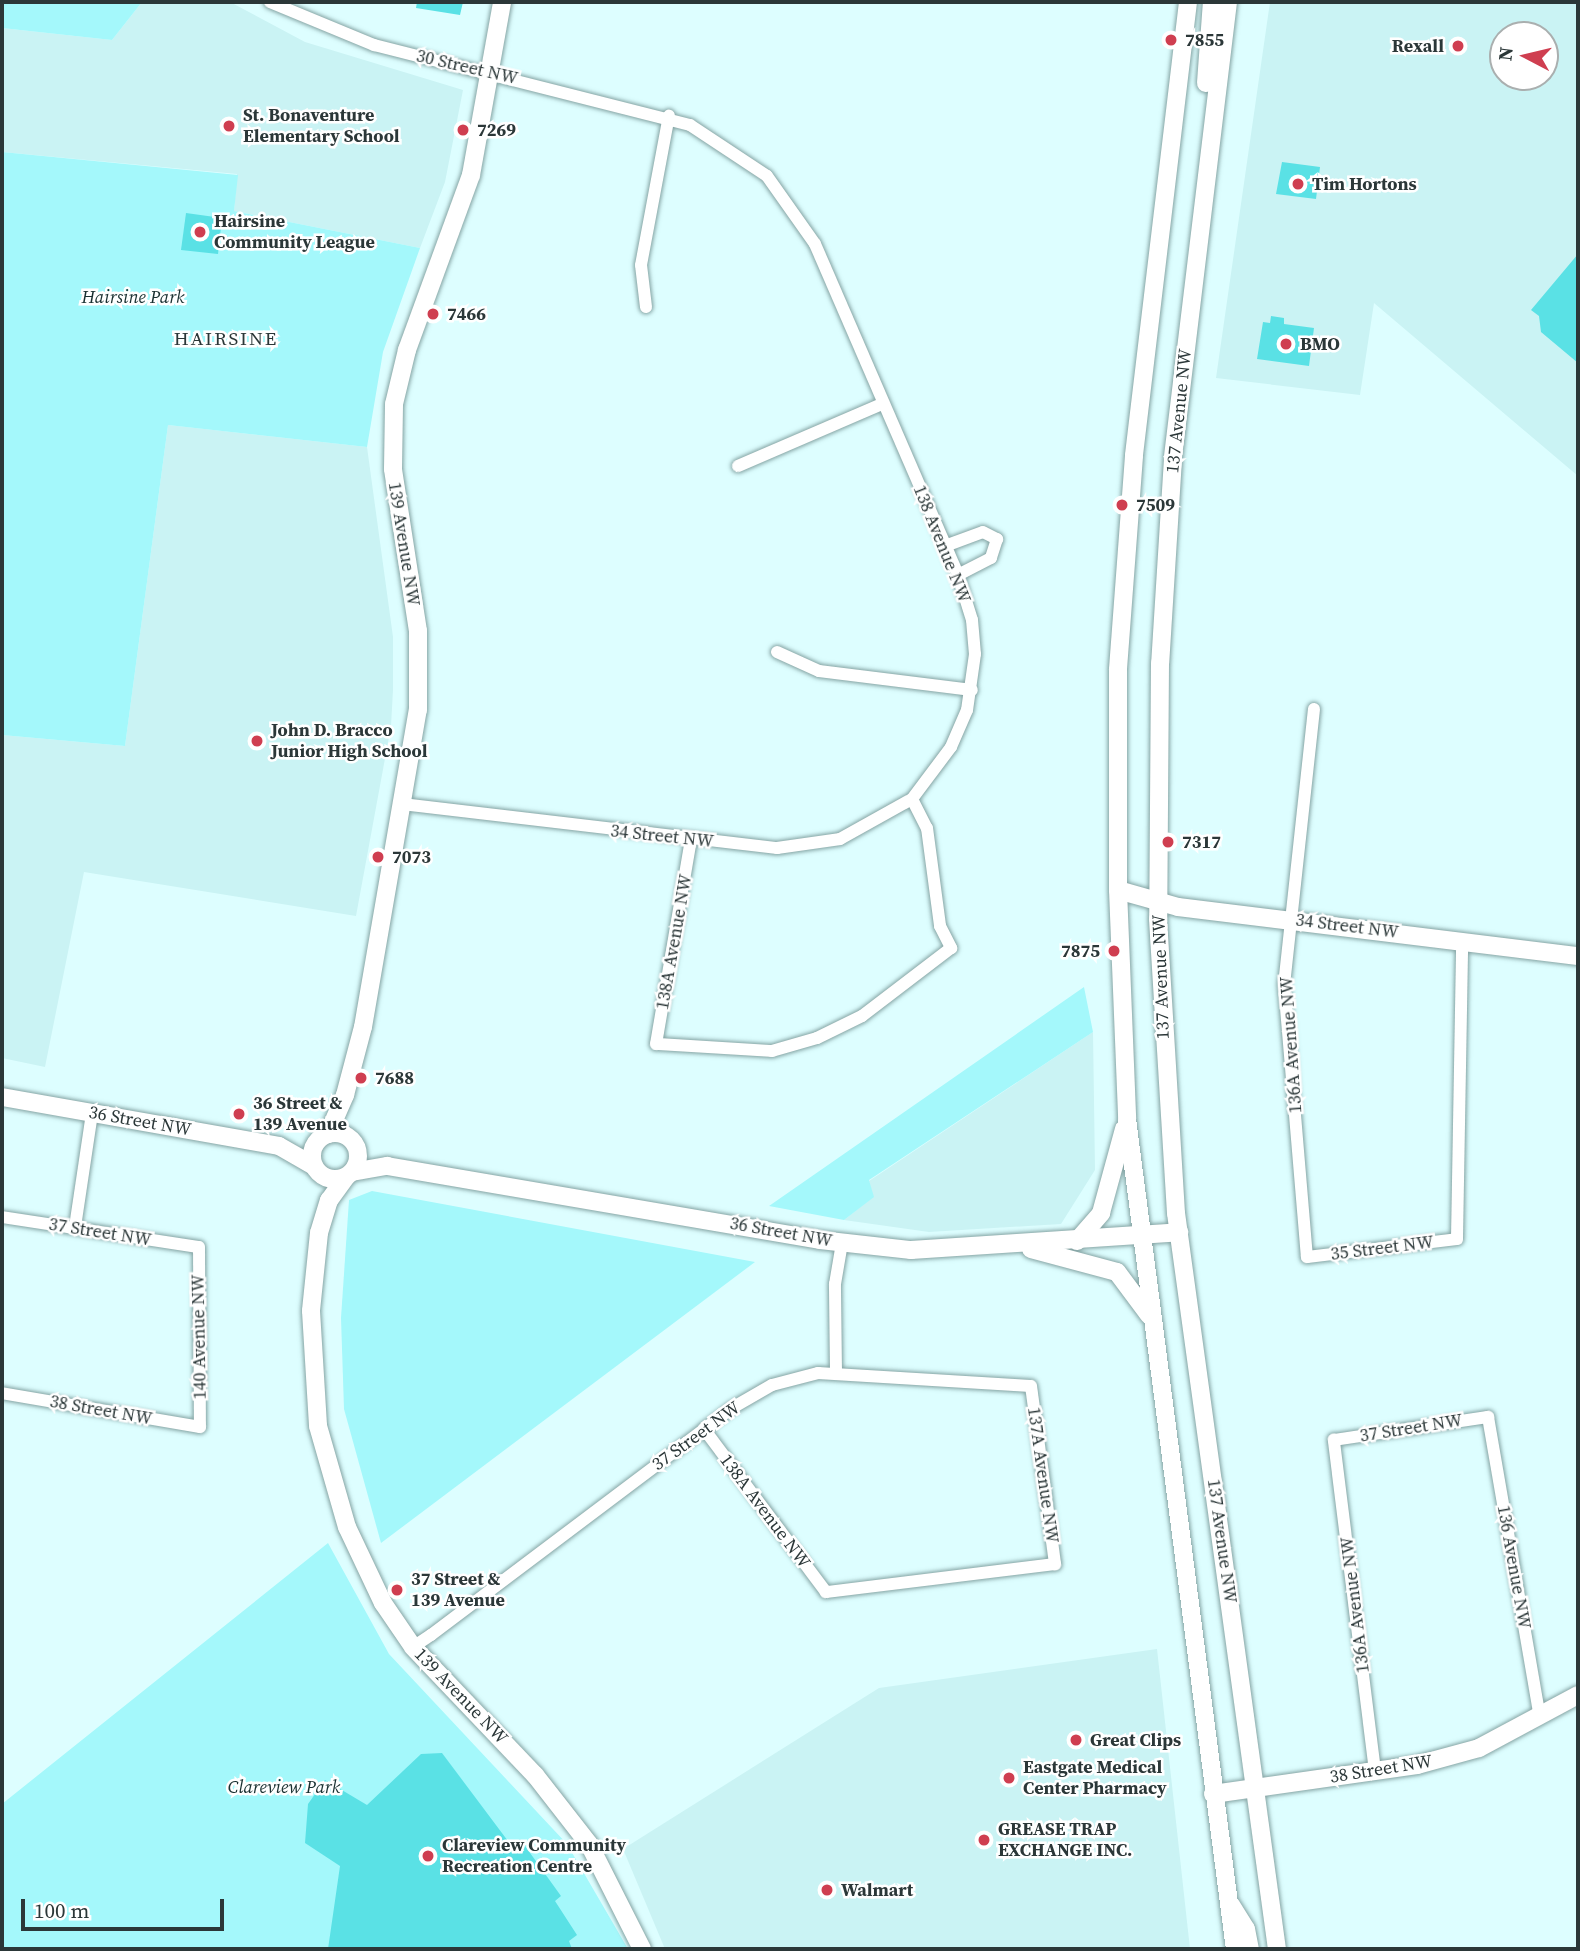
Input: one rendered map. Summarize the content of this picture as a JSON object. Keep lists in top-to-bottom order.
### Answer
{
  "streets": {
    "main road": [
      "137 Avenue NW",
      "139 Avenue NW",
      "34 Street NW",
      "36 Street NW",
      "38 Street NW"
    ],
    "street": [
      "30 Street NW",
      "138 Avenue NW",
      "138A Avenue NW",
      "136A Avenue NW",
      "37 Street NW",
      "35 Street NW",
      "140 Avenue NW",
      "137A Avenue NW",
      "136 Avenue NW"
    ]
  },
  "crossings": [
    ["30 Street NW", "139 Avenue NW"],
    ["30 Street NW", "138 Avenue NW"],
    ["137 Avenue NW", "34 Street NW"],
    ["137 Avenue NW", "36 Street NW"],
    ["137 Avenue NW", "38 Street NW"],
    ["139 Avenue NW", "34 Street NW"],
    ["139 Avenue NW", "36 Street NW"],
    ["139 Avenue NW", "37 Street NW"],
    ["138 Avenue NW", "34 Street NW"],
    ["138 Avenue NW", "138A Avenue NW"],
    ["34 Street NW", "138A Avenue NW"],
    ["34 Street NW", "136A Avenue NW"],
    ["34 Street NW", "35 Street NW"],
    ["138A Avenue NW", "37 Street NW"],
    ["138A Avenue NW", "137A Avenue NW"],
    ["136A Avenue NW", "37 Street NW"],
    ["136A Avenue NW", "35 Street NW"],
    ["136A Avenue NW", "38 Street NW"],
    ["37 Street NW", "140 Avenue NW"],
    ["37 Street NW", "137A Avenue NW"],
    ["37 Street NW", "136 Avenue NW"],
    ["140 Avenue NW", "38 Street NW"],
    ["38 Street NW", "136 Avenue NW"]
  ],
  "districts": ["HAIRSINE"],
  "parks": ["Hairsine Park", "Clareview Park"],
  "places": [
    "7855",
    "Rexall",
    "St. Bonaventure Elementary School",
    "7269",
    "Tim Hortons",
    "Hairsine Community League",
    "7466",
    "BMO",
    "7509",
    "John D. Bracco Junior High School",
    "7317",
    "7073",
    "7875",
    "7688",
    "36 Street & 139 Avenue",
    "37 Street & 139 Avenue",
    "Great Clips",
    "Eastgate Medical Center Pharmacy",
    "GREASE TRAP EXCHANGE INC.",
    "Clareview Community Recreation Centre",
    "Walmart"
  ],
  "scale_bar": "100 m",
  "north": "left"
}
